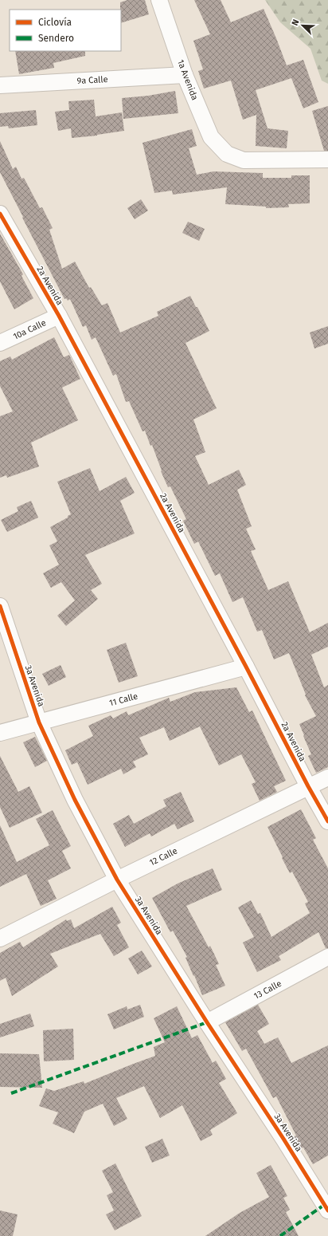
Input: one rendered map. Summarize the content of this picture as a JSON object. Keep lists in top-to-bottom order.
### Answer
{
  "streets": {
    "street": [
      "9a Calle",
      "1a Avenida",
      "2a Avenida",
      "10a Calle",
      "3a Avenida",
      "11 Calle",
      "12 Calle",
      "13 Calle"
    ]
  },
  "crossings": [
    ["9a Calle", "1a Avenida"],
    ["2a Avenida", "10a Calle"],
    ["2a Avenida", "11 Calle"],
    ["2a Avenida", "12 Calle"],
    ["3a Avenida", "11 Calle"],
    ["3a Avenida", "12 Calle"],
    ["3a Avenida", "13 Calle"]
  ],
  "legend": ["Ciclovía", "Sendero"],
  "north": "top left"
}
